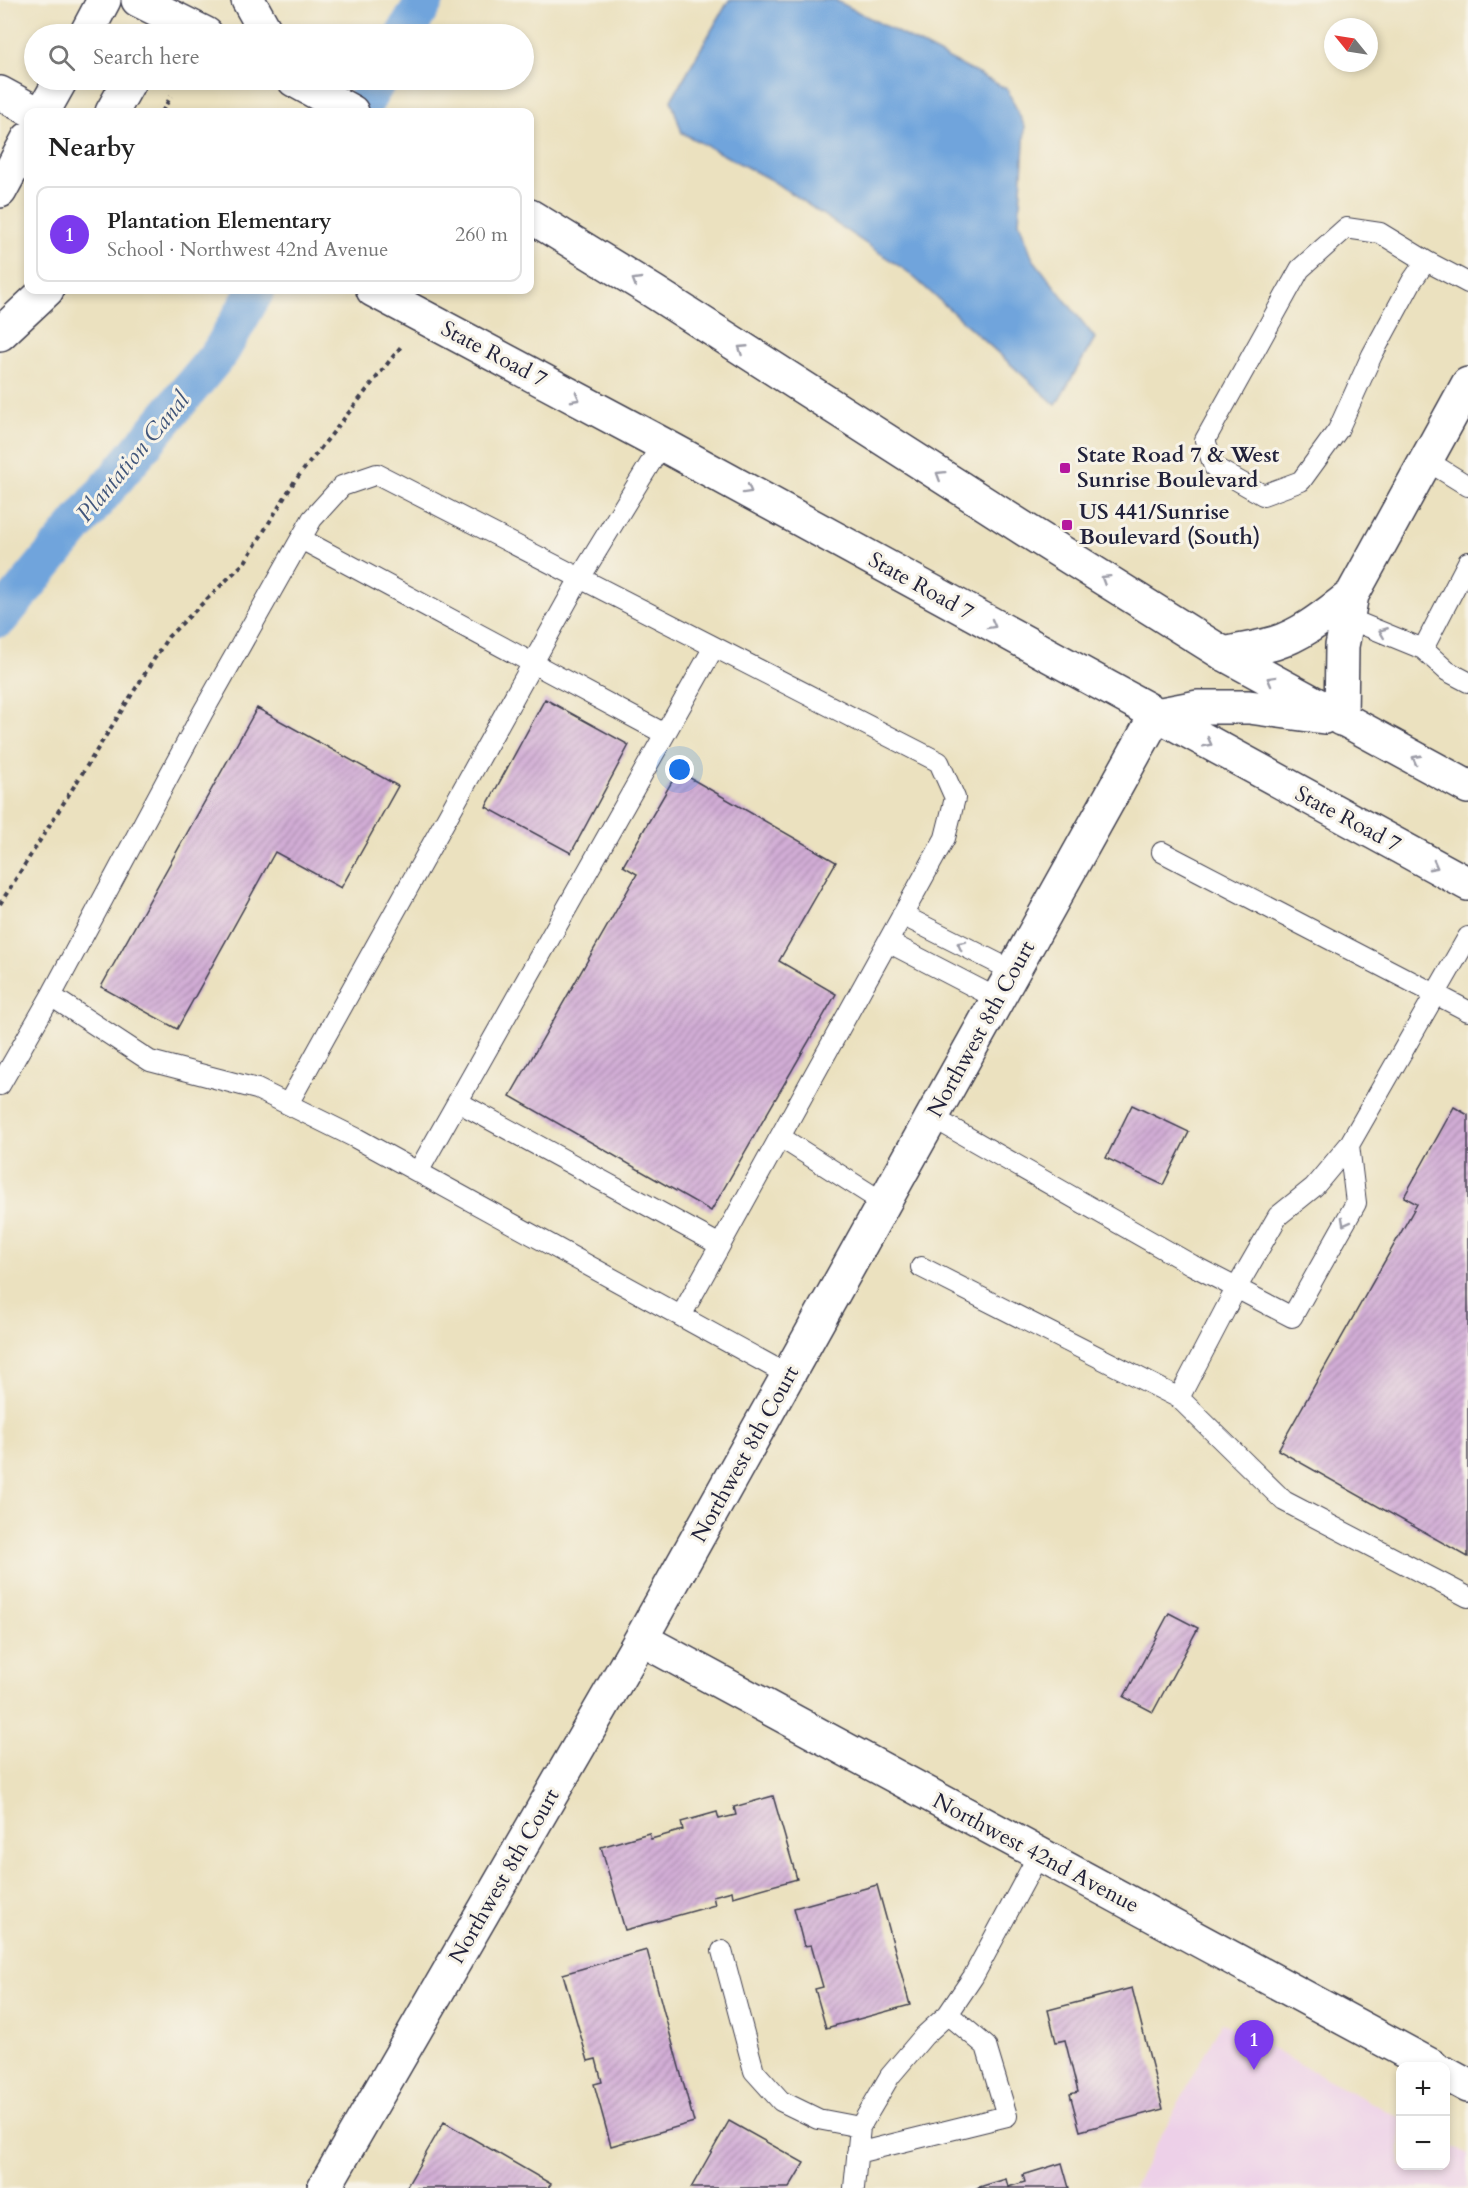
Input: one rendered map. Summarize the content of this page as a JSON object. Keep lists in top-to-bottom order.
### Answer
{
  "streets": {
    "street": ["State Road 7", "Northwest 8th Court", "Northwest 42nd Avenue"]
  },
  "crossings": [
    ["State Road 7", "Northwest 8th Court"],
    ["Northwest 8th Court", "Northwest 42nd Avenue"]
  ],
  "water": ["Plantation Canal"],
  "places": {
    "transit": ["State Road 7 & West Sunrise Boulevard", "US 441/Sunrise Boulevard (South)"]
  },
  "north": "top left",
  "page": {
    "search": "Search here",
    "heading": "Nearby",
    "list": [
      {
        "mark": "1",
        "name": "Plantation Elementary",
        "note": "School · Northwest 42nd Avenue",
        "value": "260 m"
      }
    ],
    "pins": "1",
    "map_buttons": ["+", "−"]
  }
}
